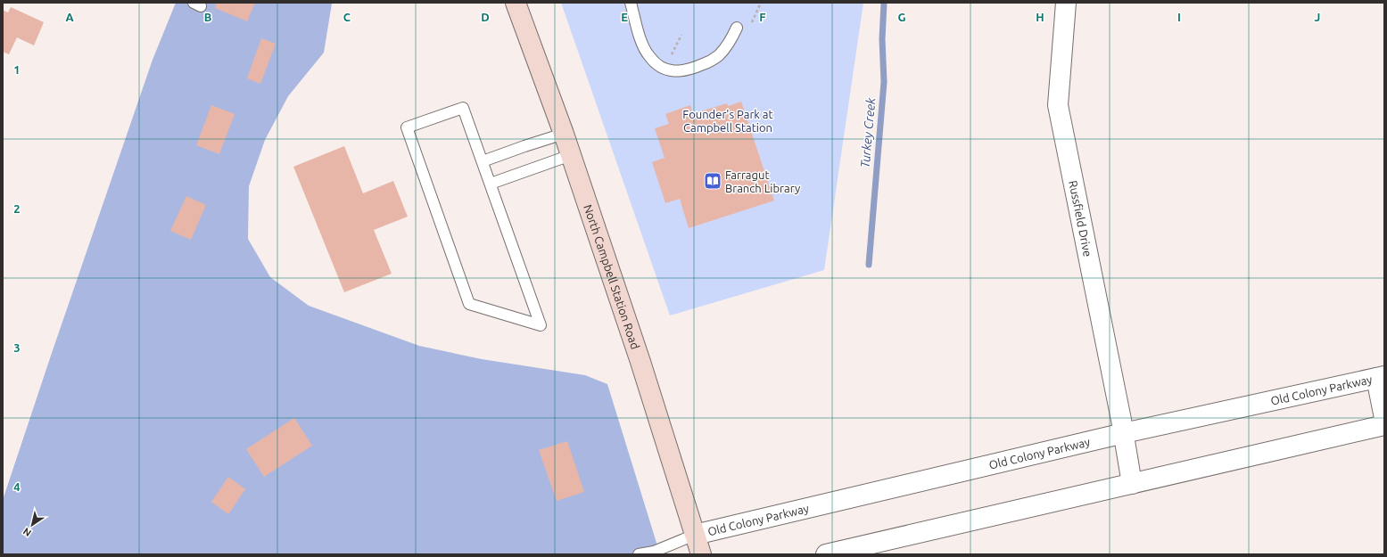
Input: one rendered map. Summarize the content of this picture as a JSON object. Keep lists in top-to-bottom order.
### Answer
{
  "streets": {
    "main road": ["North Campbell Station Road"],
    "street": ["Russfield Drive", "Old Colony Parkway"]
  },
  "crossings": [
    ["Russfield Drive", "Old Colony Parkway"],
    ["North Campbell Station Road", "Old Colony Parkway"]
  ],
  "water": ["Turkey Creek"],
  "parks": ["Founder's Park at Campbell Station"],
  "places": {
    "library": ["Farragut Branch Library"]
  },
  "north": "bottom left",
  "grid": {
    "columns": [
      "A",
      "B",
      "C",
      "D",
      "E",
      "F",
      "G",
      "H",
      "I",
      "J"
    ],
    "rows": [
      "1",
      "2",
      "3",
      "4"
    ]
  }
}
